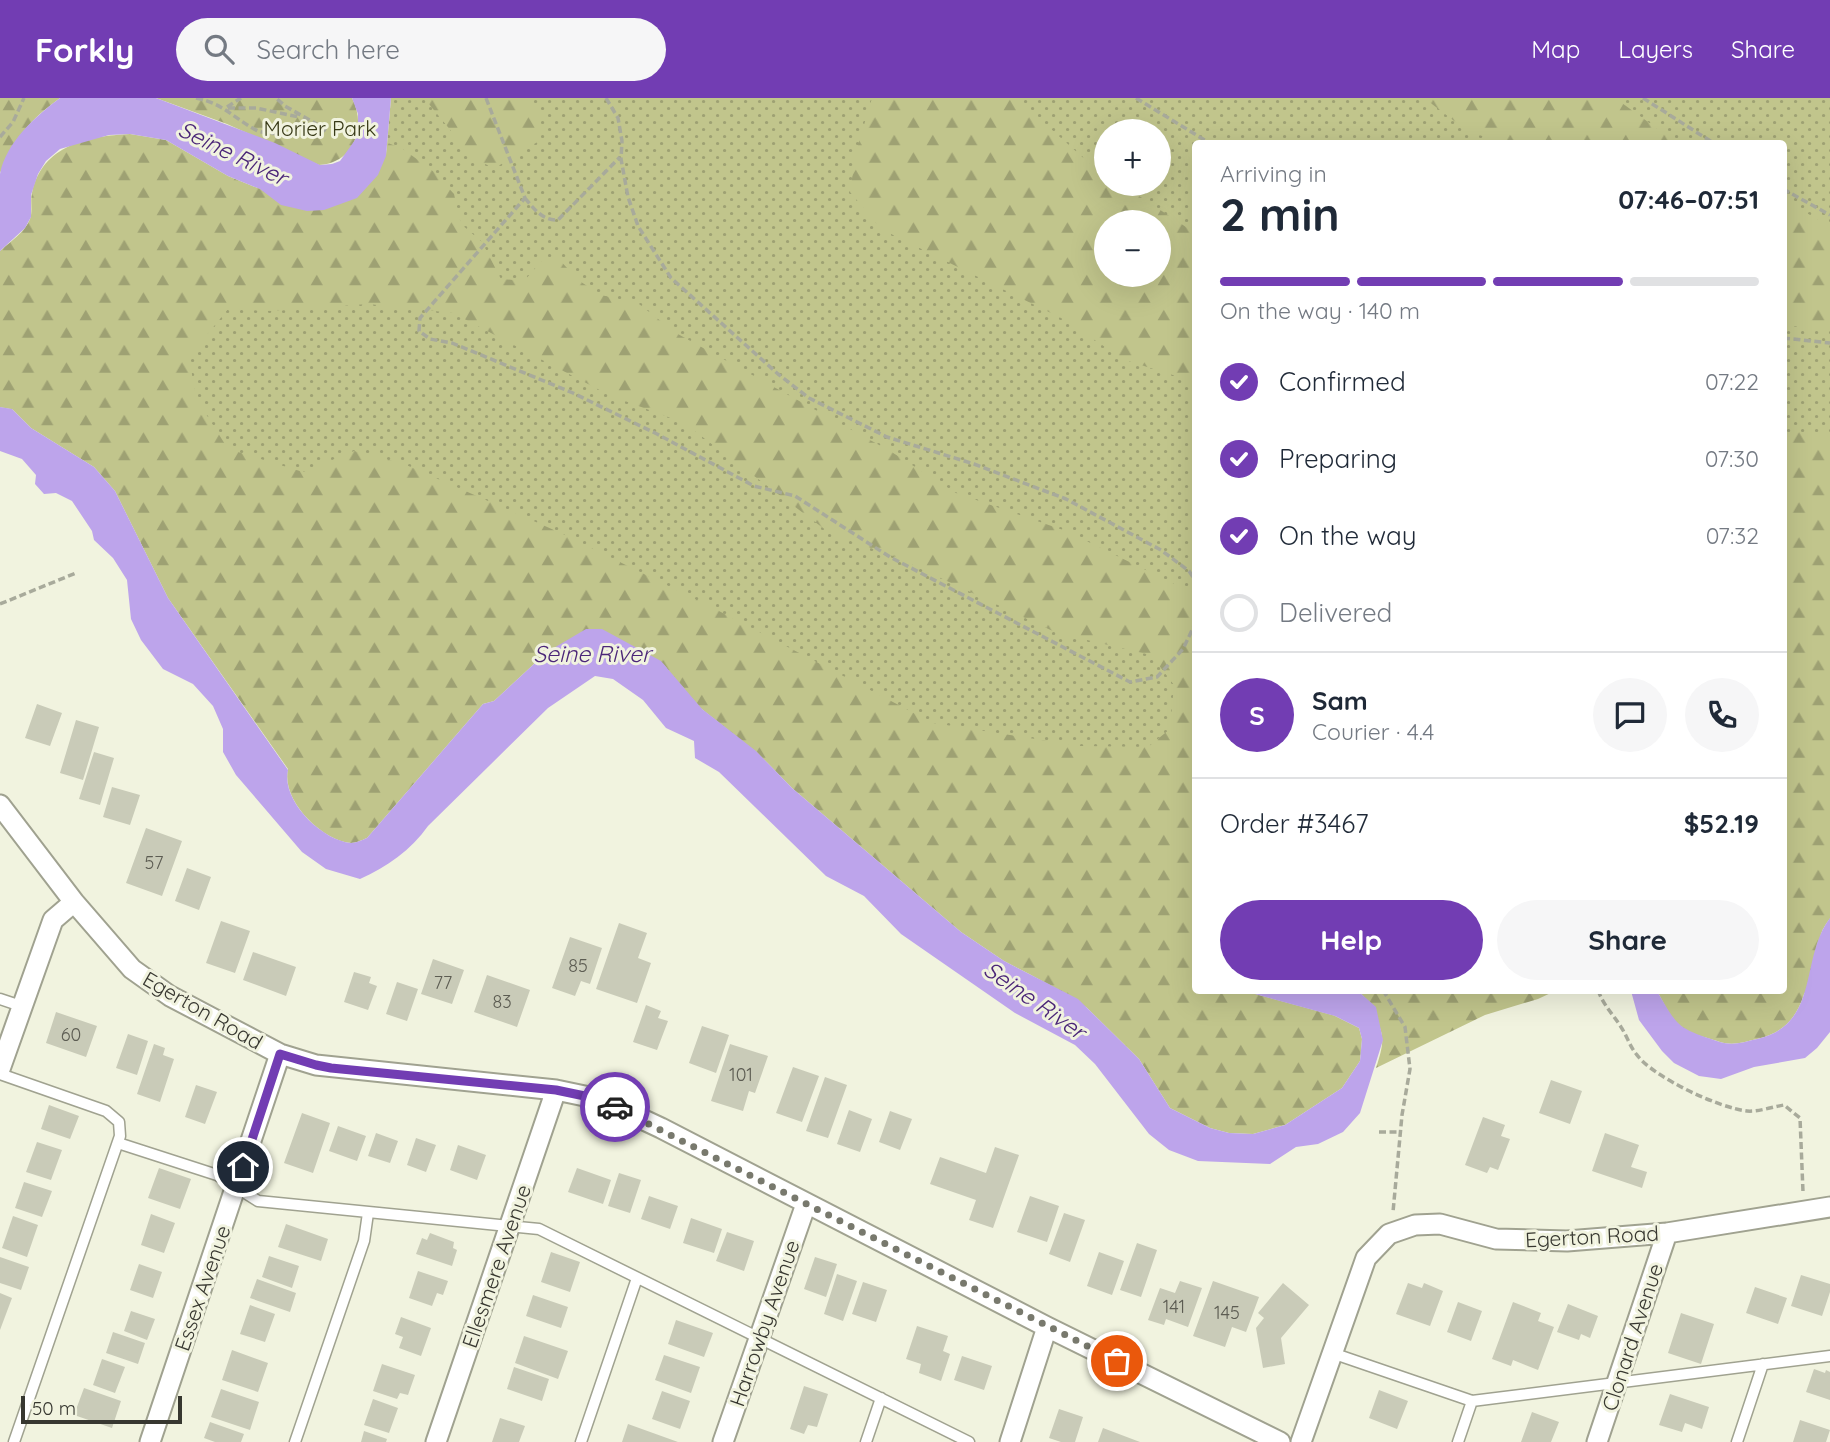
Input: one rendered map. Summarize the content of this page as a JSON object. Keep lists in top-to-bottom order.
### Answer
{
  "streets": {
    "street": [
      "Egerton Road",
      "Ellesmere Avenue",
      "Essex Avenue",
      "Harrowby Avenue",
      "Clonard Avenue"
    ]
  },
  "crossings": [
    ["Egerton Road", "Ellesmere Avenue"],
    ["Egerton Road", "Essex Avenue"],
    ["Egerton Road", "Harrowby Avenue"],
    ["Egerton Road", "Clonard Avenue"]
  ],
  "water": ["Seine River"],
  "parks": ["Morier Park"],
  "house_numbers": [
    "57",
    "85",
    "77",
    "83",
    "60",
    "101",
    "141",
    "145"
  ],
  "scale_bar": "50 m",
  "page": {
    "header": "Forkly",
    "search": "Search here",
    "nav": ["Map", "Layers", "Share"],
    "map_buttons": ["+", "−"],
    "heading": ["2 min", "Arriving in", "07:46–07:51"],
    "panel": [
      "Sam",
      "Courier · 4.4",
      "Order #3467",
      "$52.19"
    ],
    "bar": "On the way · 140 m",
    "list": [
      ["Confirmed", "07:22"],
      ["Preparing", "07:30"],
      ["On the way", "07:32"],
      "Delivered"
    ],
    "round": "S",
    "buttons": ["Help", "Share"],
    "scale": "50 m"
  }
}
